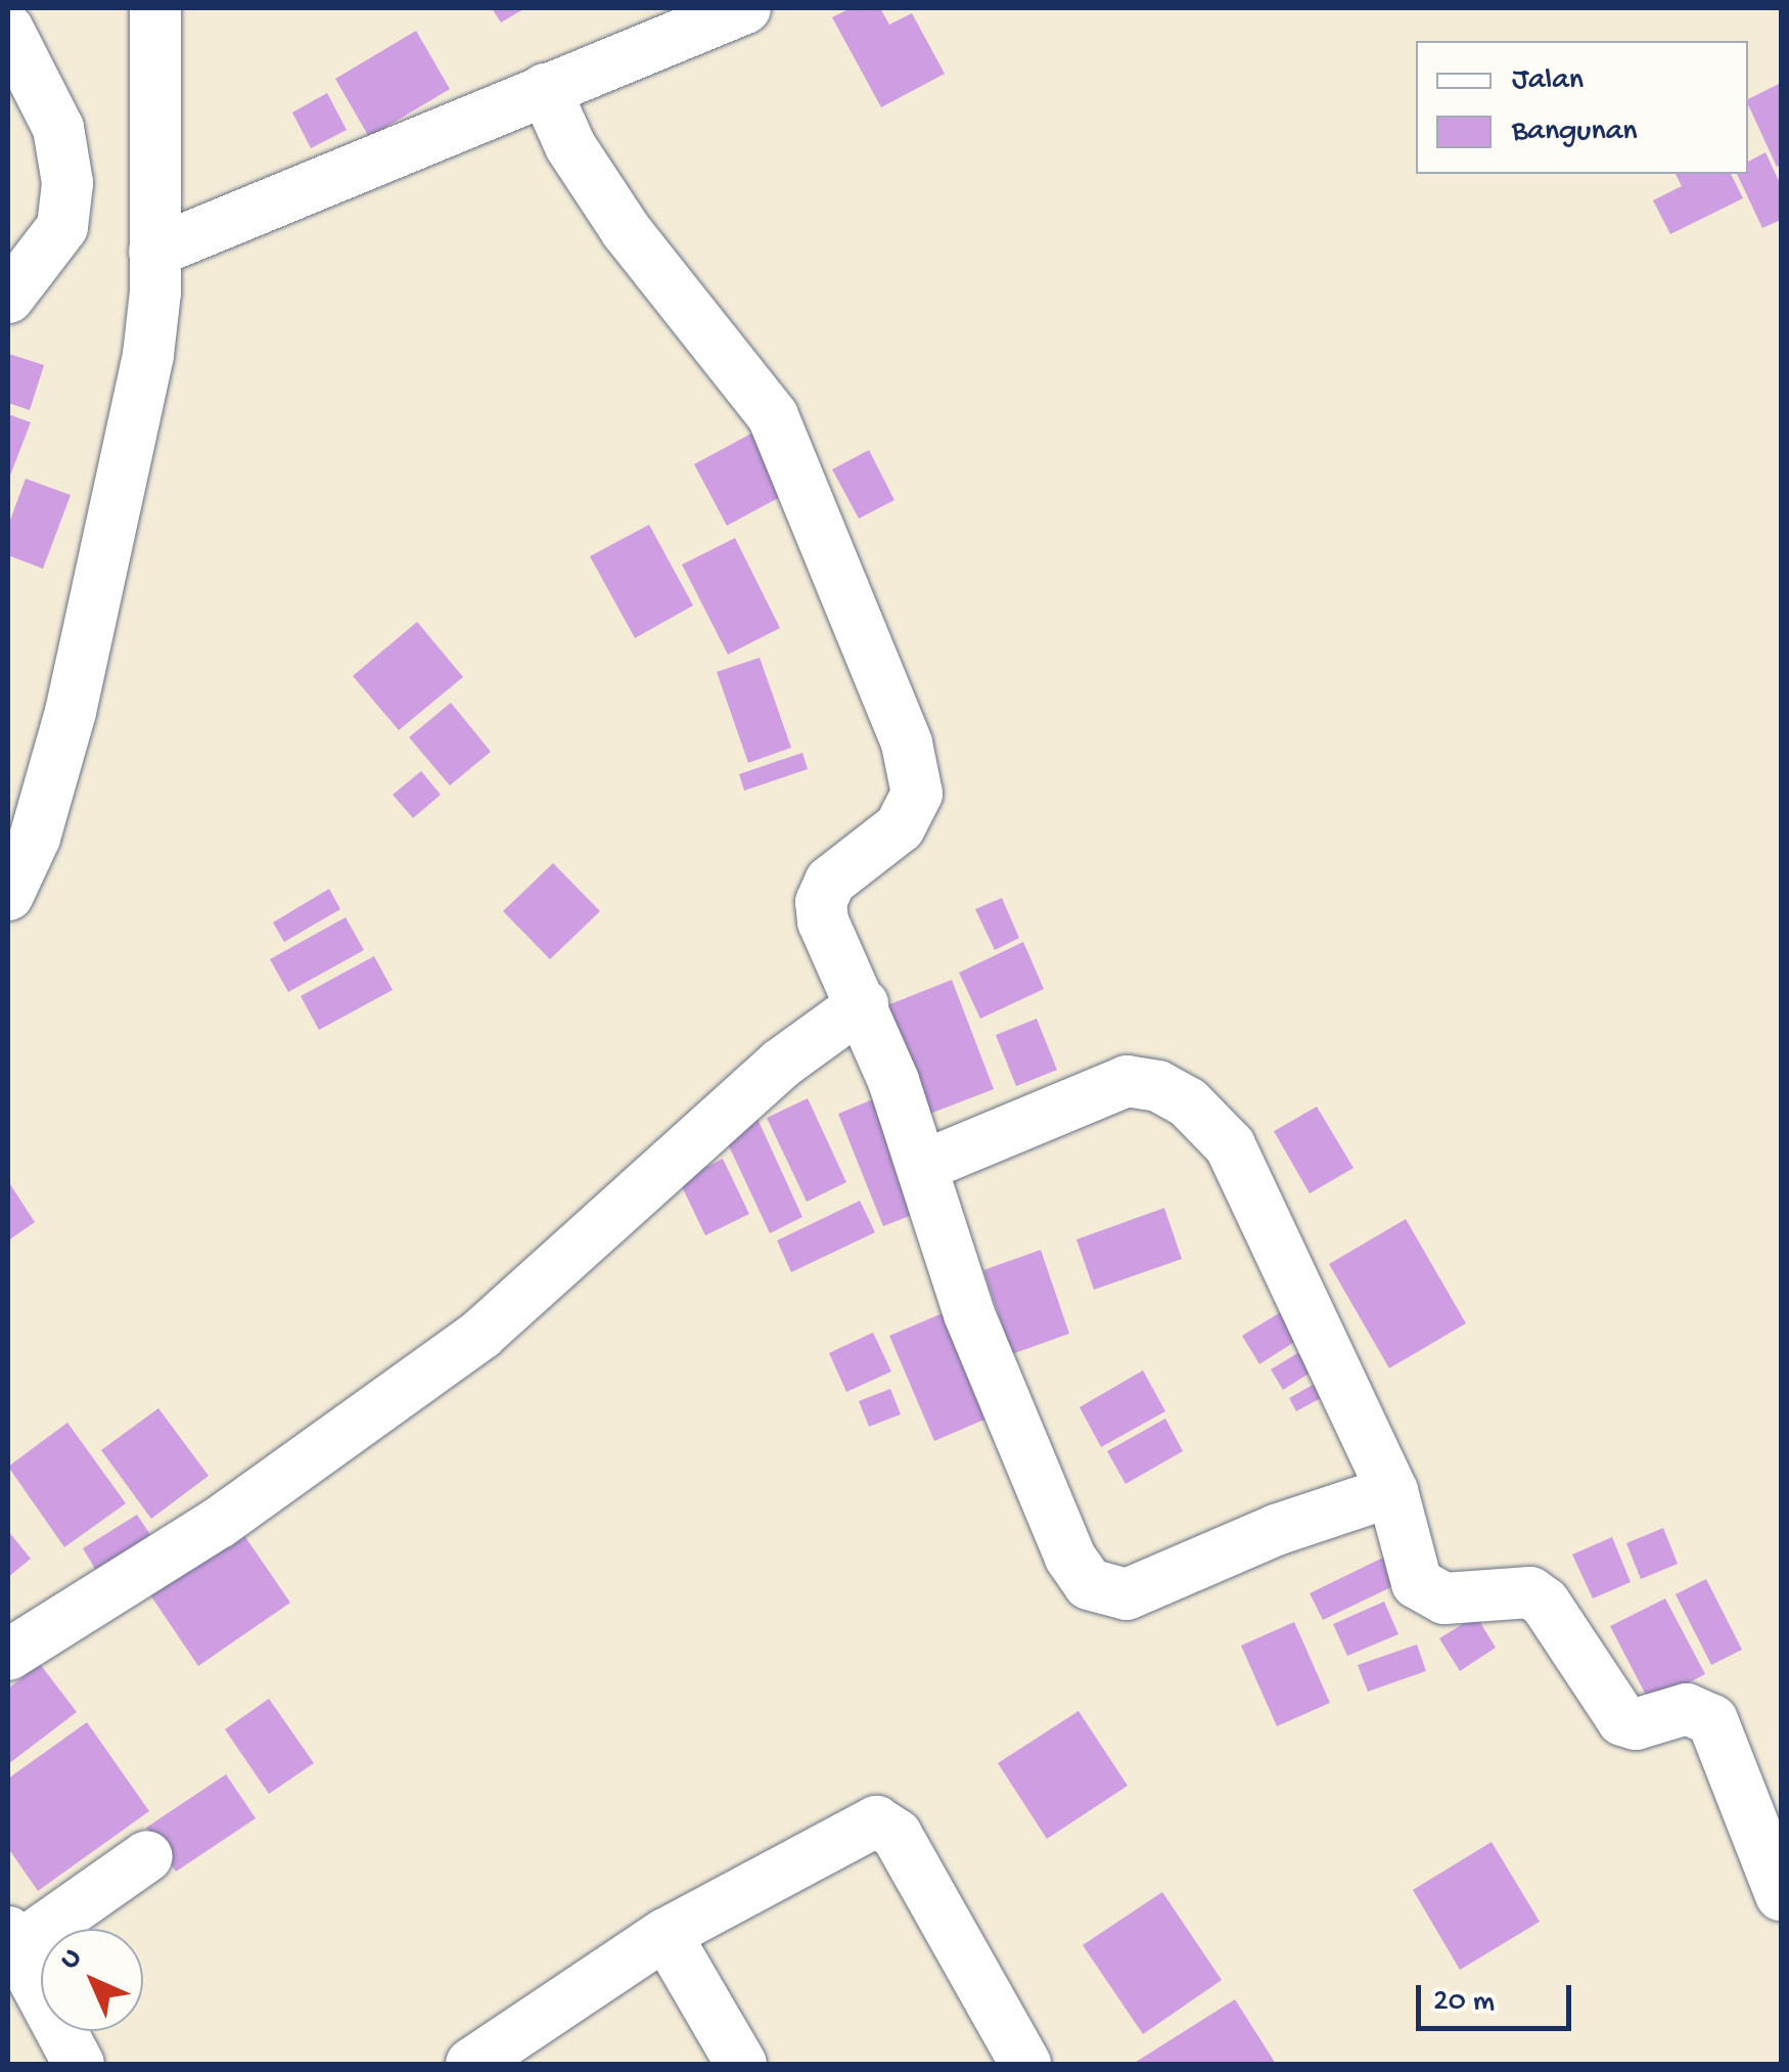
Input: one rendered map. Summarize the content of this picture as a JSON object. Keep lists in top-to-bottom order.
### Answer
{
  "legend": ["Jalan", "Bangunan"],
  "scale_bar": "20 m",
  "north": "top left"
}
